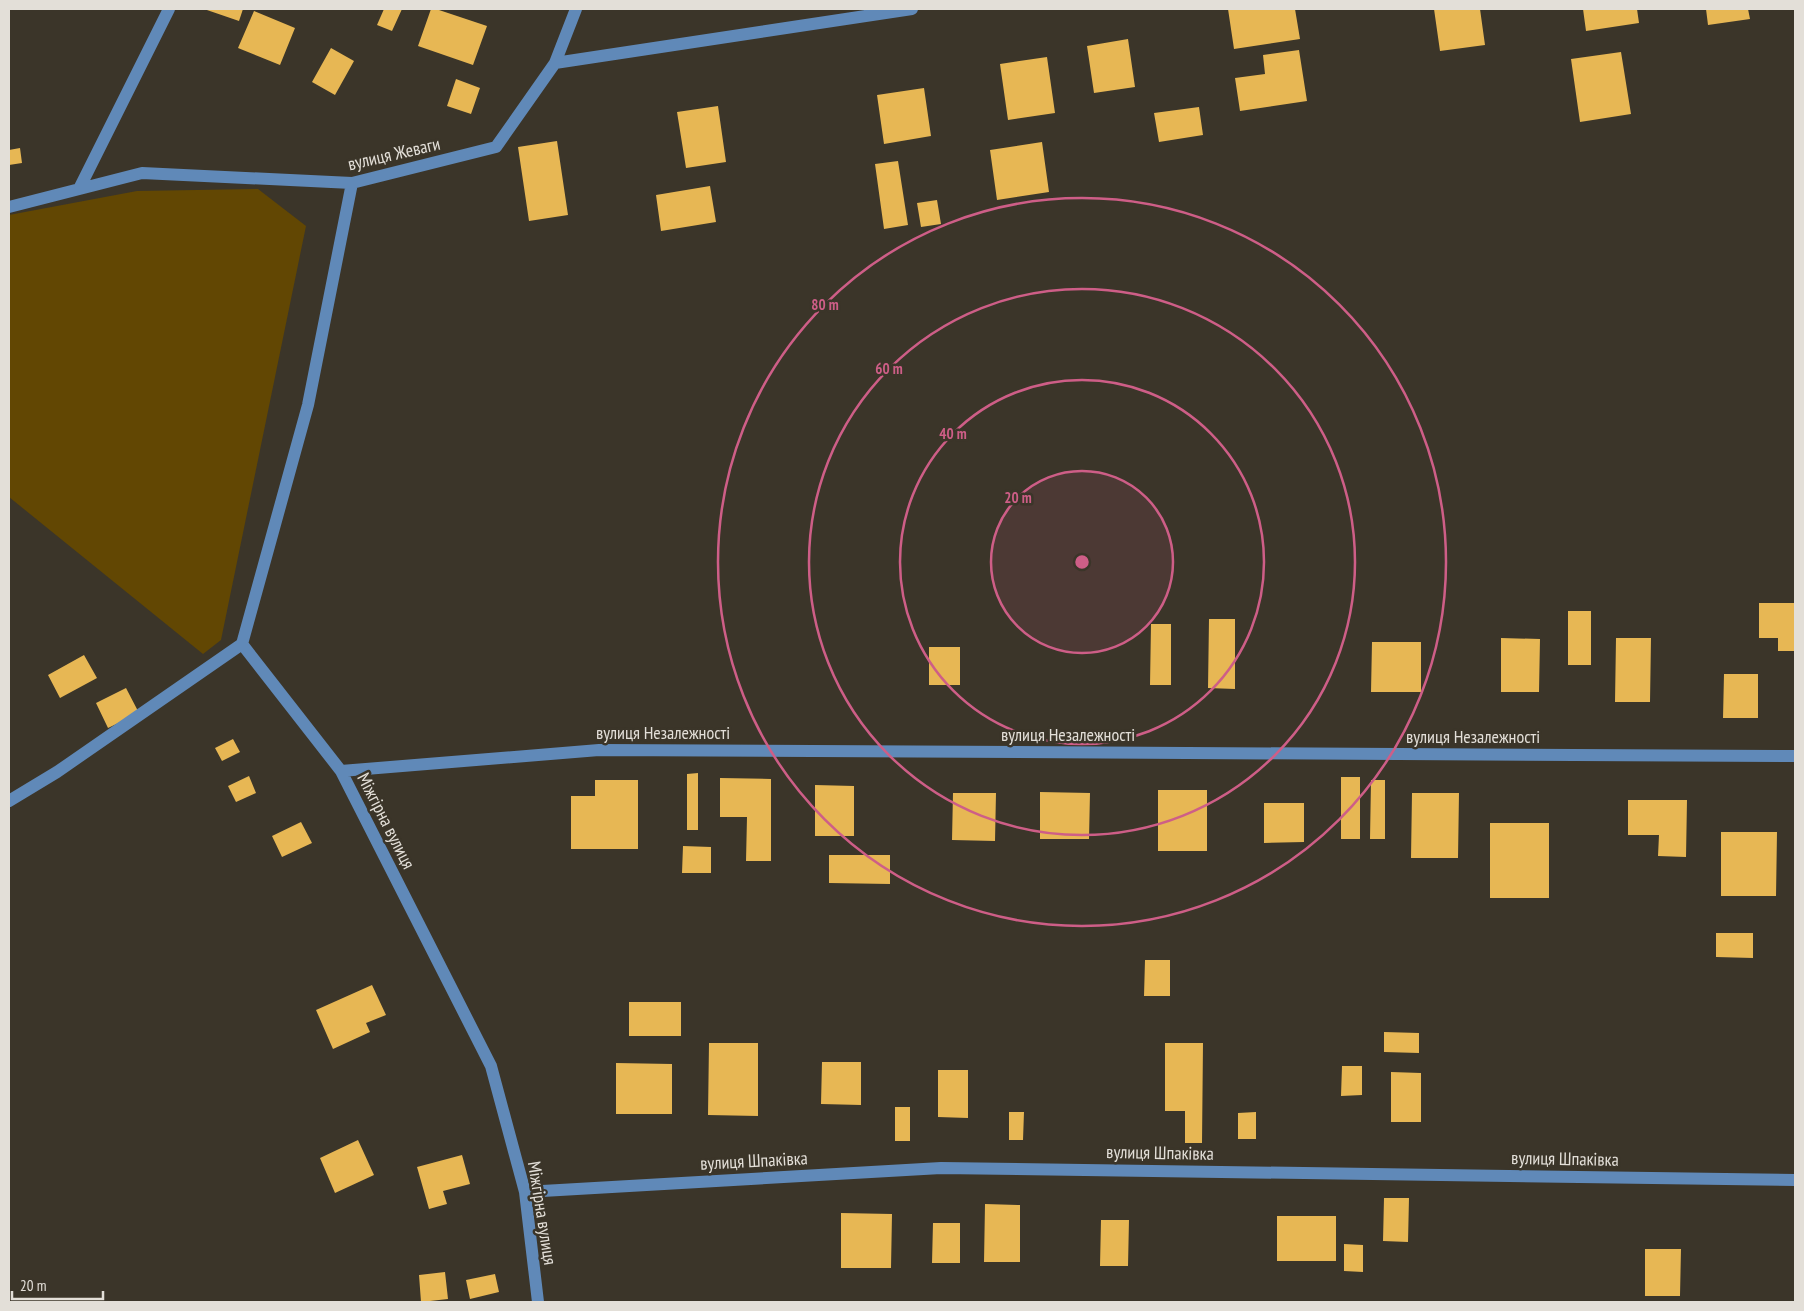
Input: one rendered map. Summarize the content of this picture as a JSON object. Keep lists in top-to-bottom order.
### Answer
{
  "streets": {
    "street": [
      "вулиця Жеваги",
      "вулиця Незалежності",
      "Міжгірна вулиця",
      "вулиця Шпаківка"
    ]
  },
  "crossings": [
    ["вулиця Незалежності", "Міжгірна вулиця"],
    ["Міжгірна вулиця", "вулиця Шпаківка"]
  ],
  "scale_bar": "20 m",
  "rings": [
    "80 m",
    "60 m",
    "40 m",
    "20 m"
  ]
}
